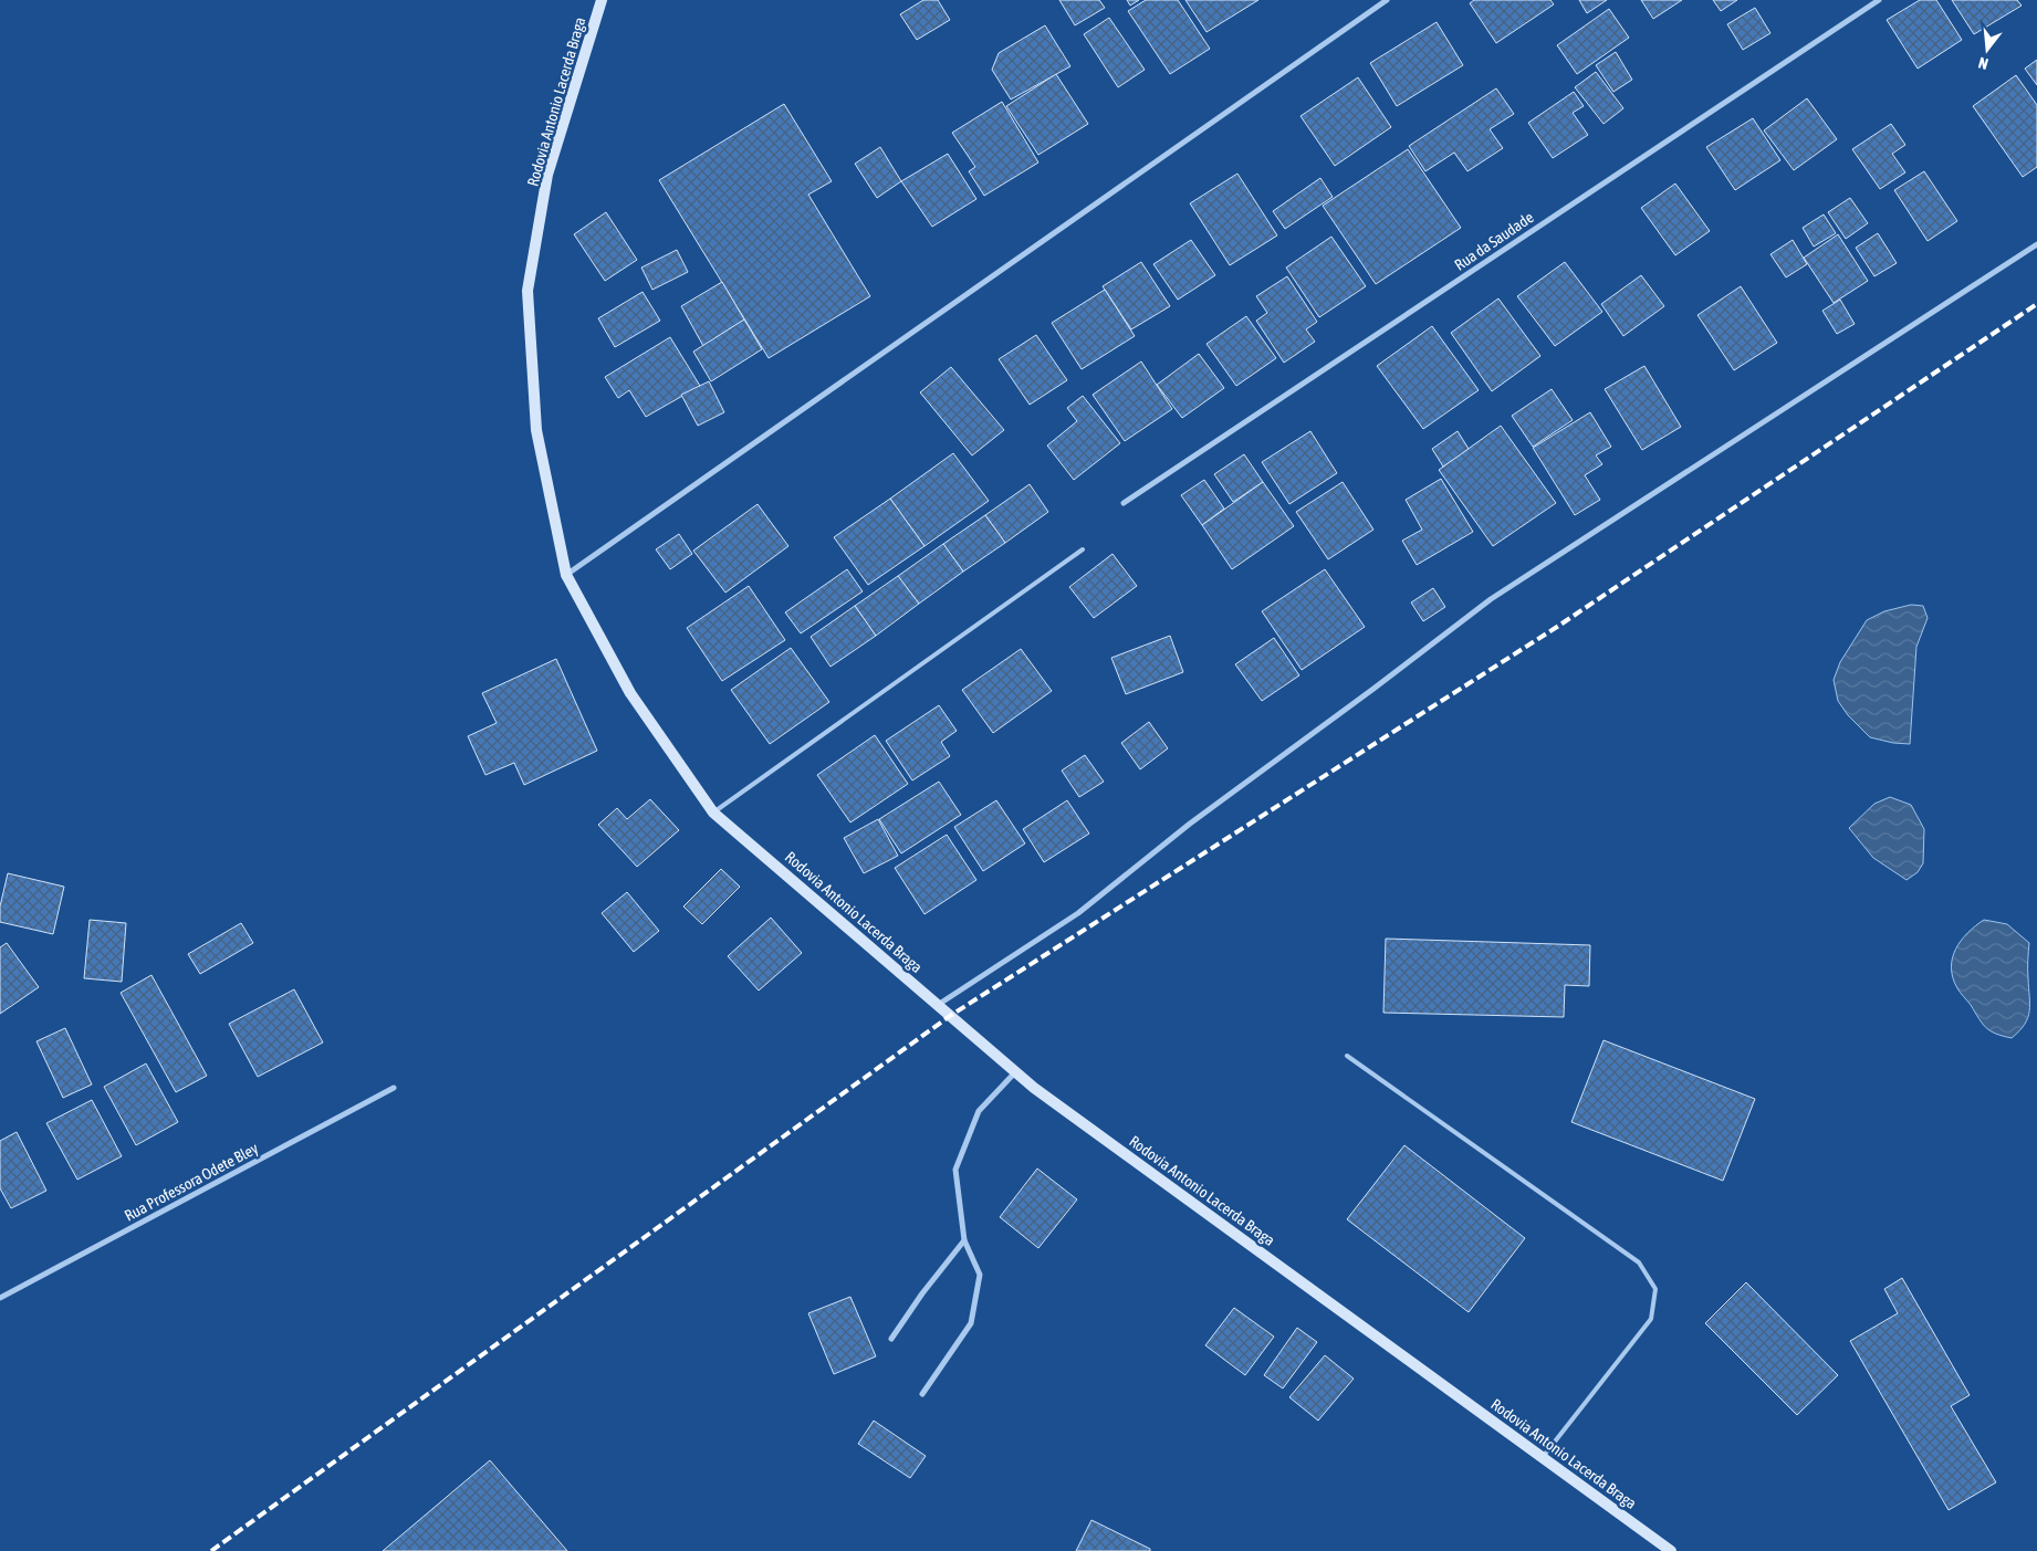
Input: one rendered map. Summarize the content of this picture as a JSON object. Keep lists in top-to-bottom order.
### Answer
{
  "streets": {
    "main road": ["Rodovia Antonio Lacerda Braga"],
    "street": ["Rua da Saudade", "Rua Professora Odete Bley"]
  },
  "north": "bottom"
}
